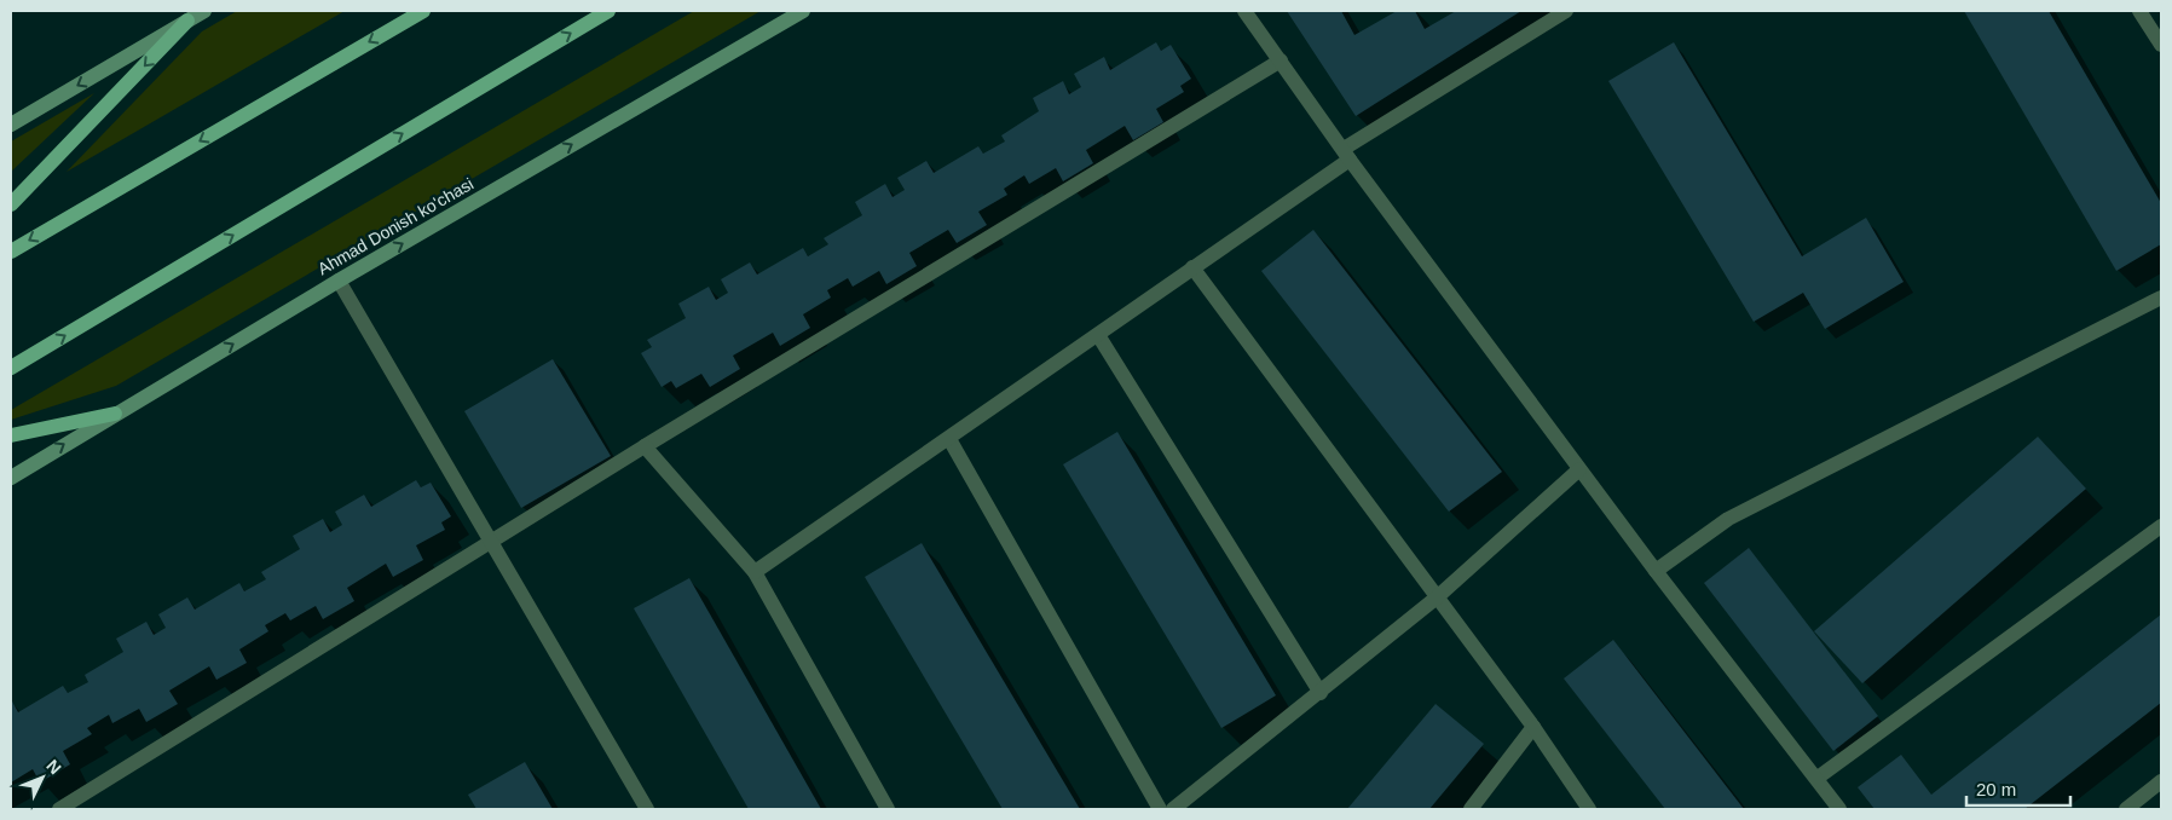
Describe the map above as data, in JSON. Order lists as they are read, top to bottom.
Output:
{
  "streets": {
    "street": ["Ahmad Donish ko'chasi"]
  },
  "one_way": ["Ahmad Donish ko'chasi"],
  "scale_bar": "20 m",
  "north": "top right"
}
